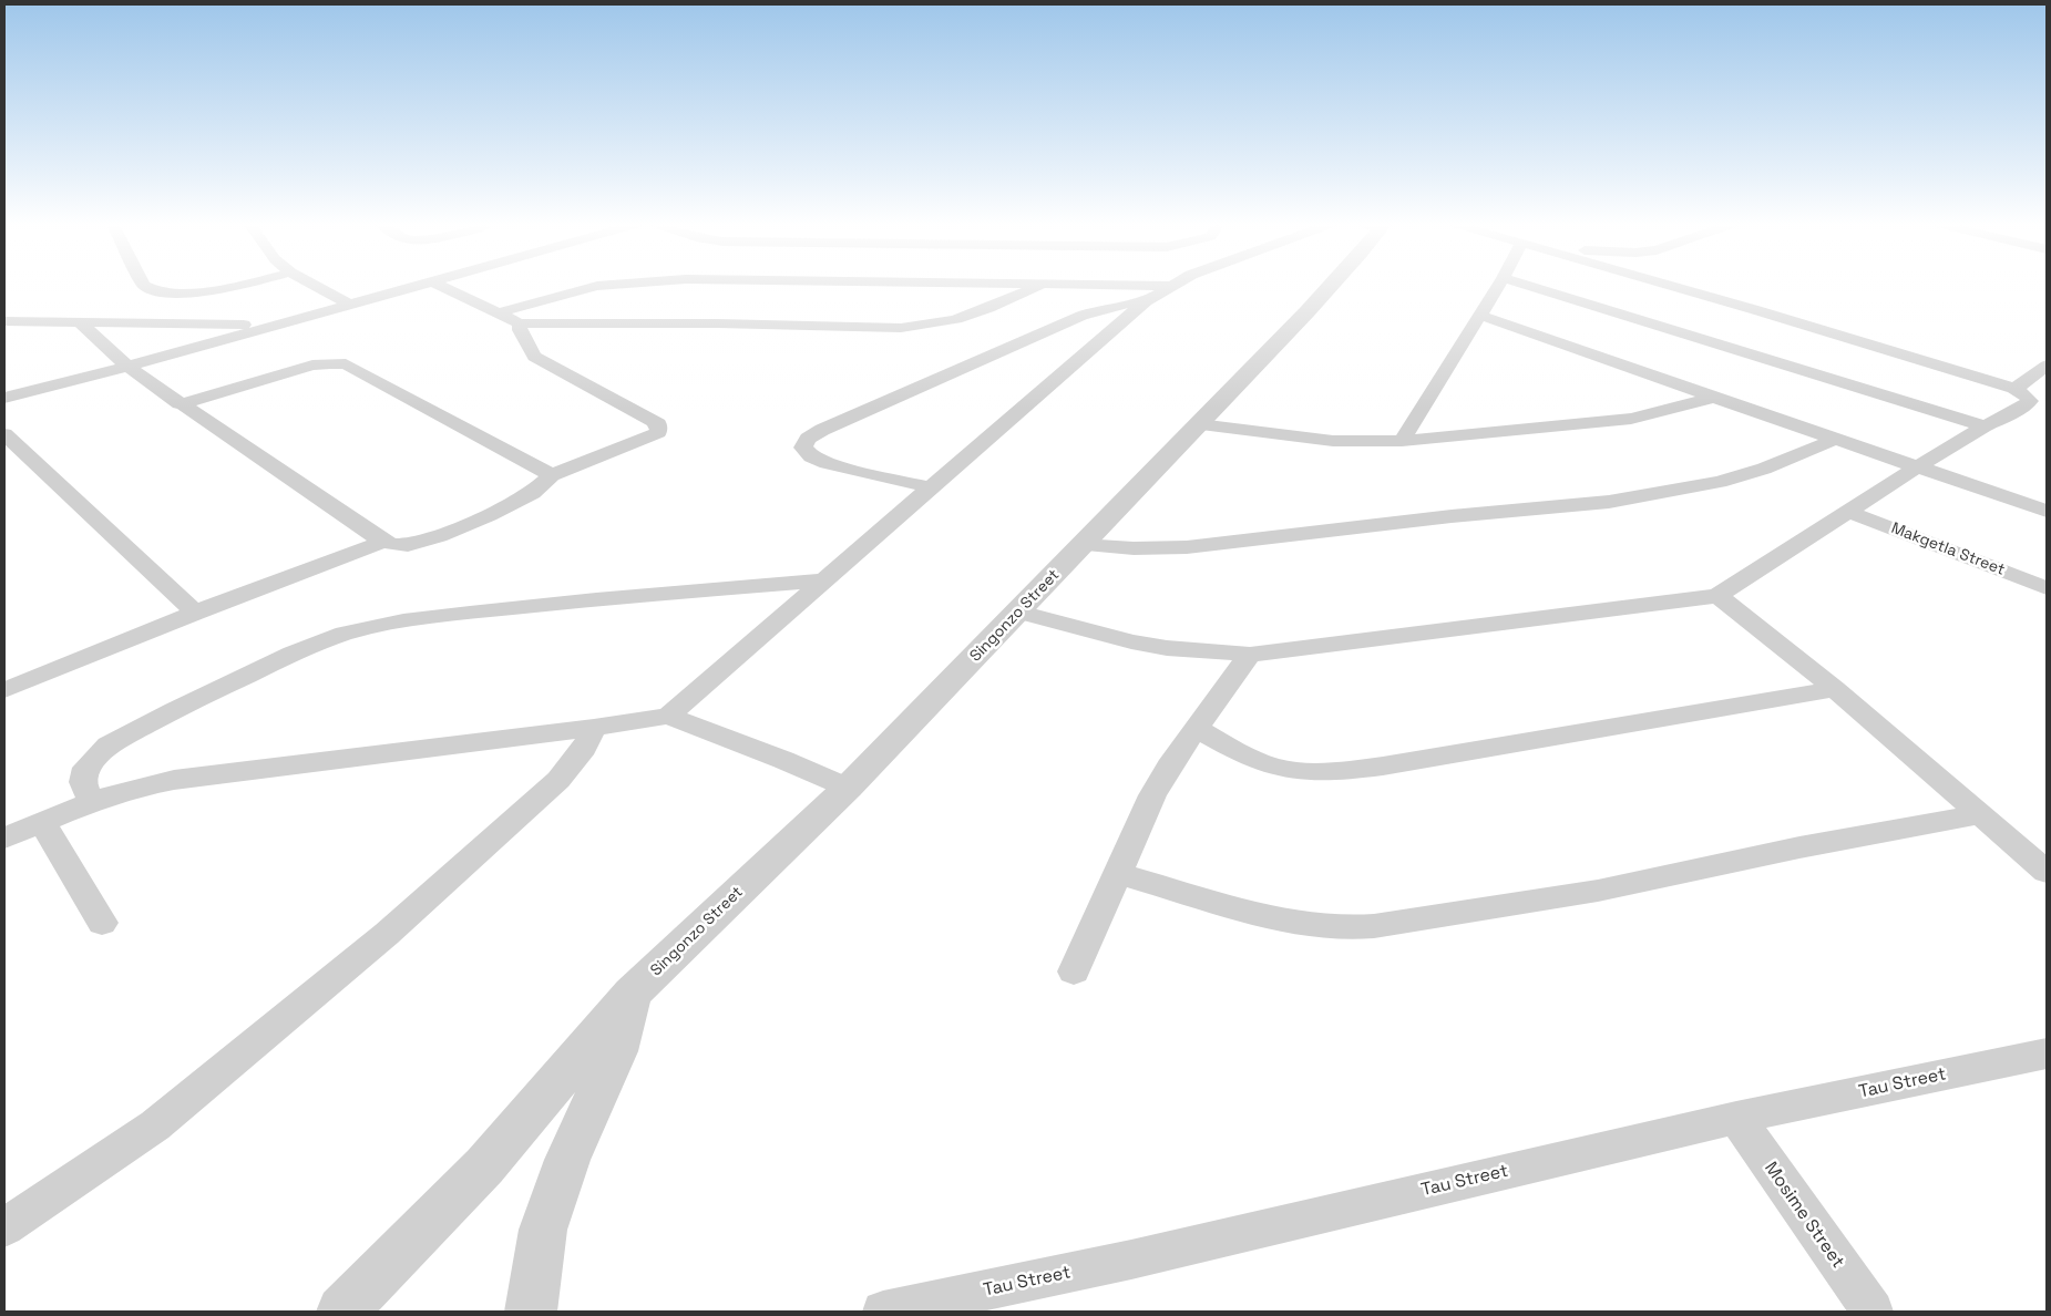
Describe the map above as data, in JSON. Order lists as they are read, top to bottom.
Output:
{
  "streets": {
    "street": [
      "Makgetla Street",
      "Singonzo Street",
      "Tau Street",
      "Mosime Street"
    ]
  },
  "crossings": [
    ["Tau Street", "Mosime Street"]
  ]
}
